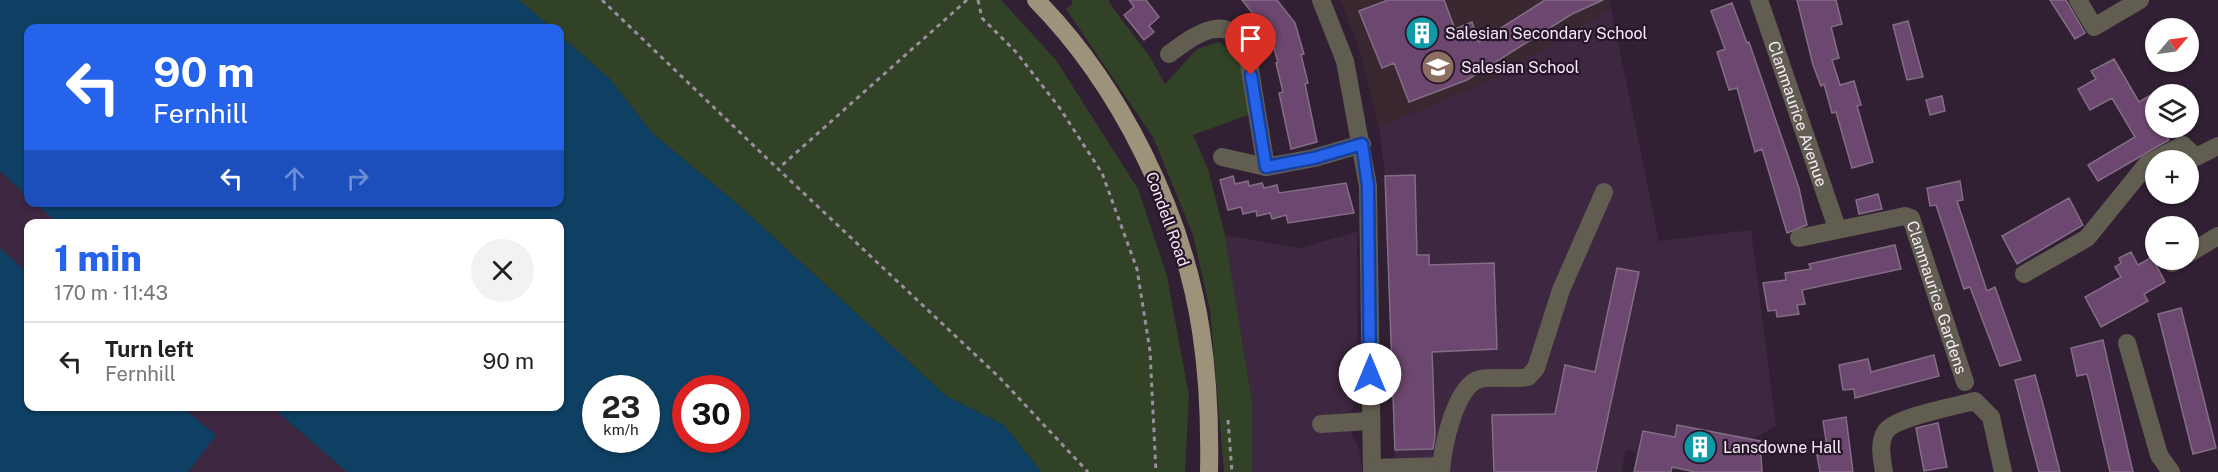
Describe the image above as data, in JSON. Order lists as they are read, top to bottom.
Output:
{
  "streets": {
    "main road": ["Condell Road"],
    "street": ["Clanmaurice Avenue", "Clanmaurice Gardens"]
  },
  "crossings": [
    ["Clanmaurice Avenue", "Clanmaurice Gardens"]
  ],
  "places": {
    "building": ["Salesian Secondary School", "Lansdowne Hall"],
    "school or university": ["Salesian School"]
  },
  "north": "top right",
  "page": {
    "map_buttons": ["+", "−"],
    "turn": ["90 m", "Fernhill"],
    "heading": ["1 min", "170 m · 11:43"],
    "list": [
      {
        "name": "Turn left",
        "note": "Fernhill",
        "value": "90 m"
      }
    ],
    "speed": "23 km/h",
    "limit": "30"
  }
}
